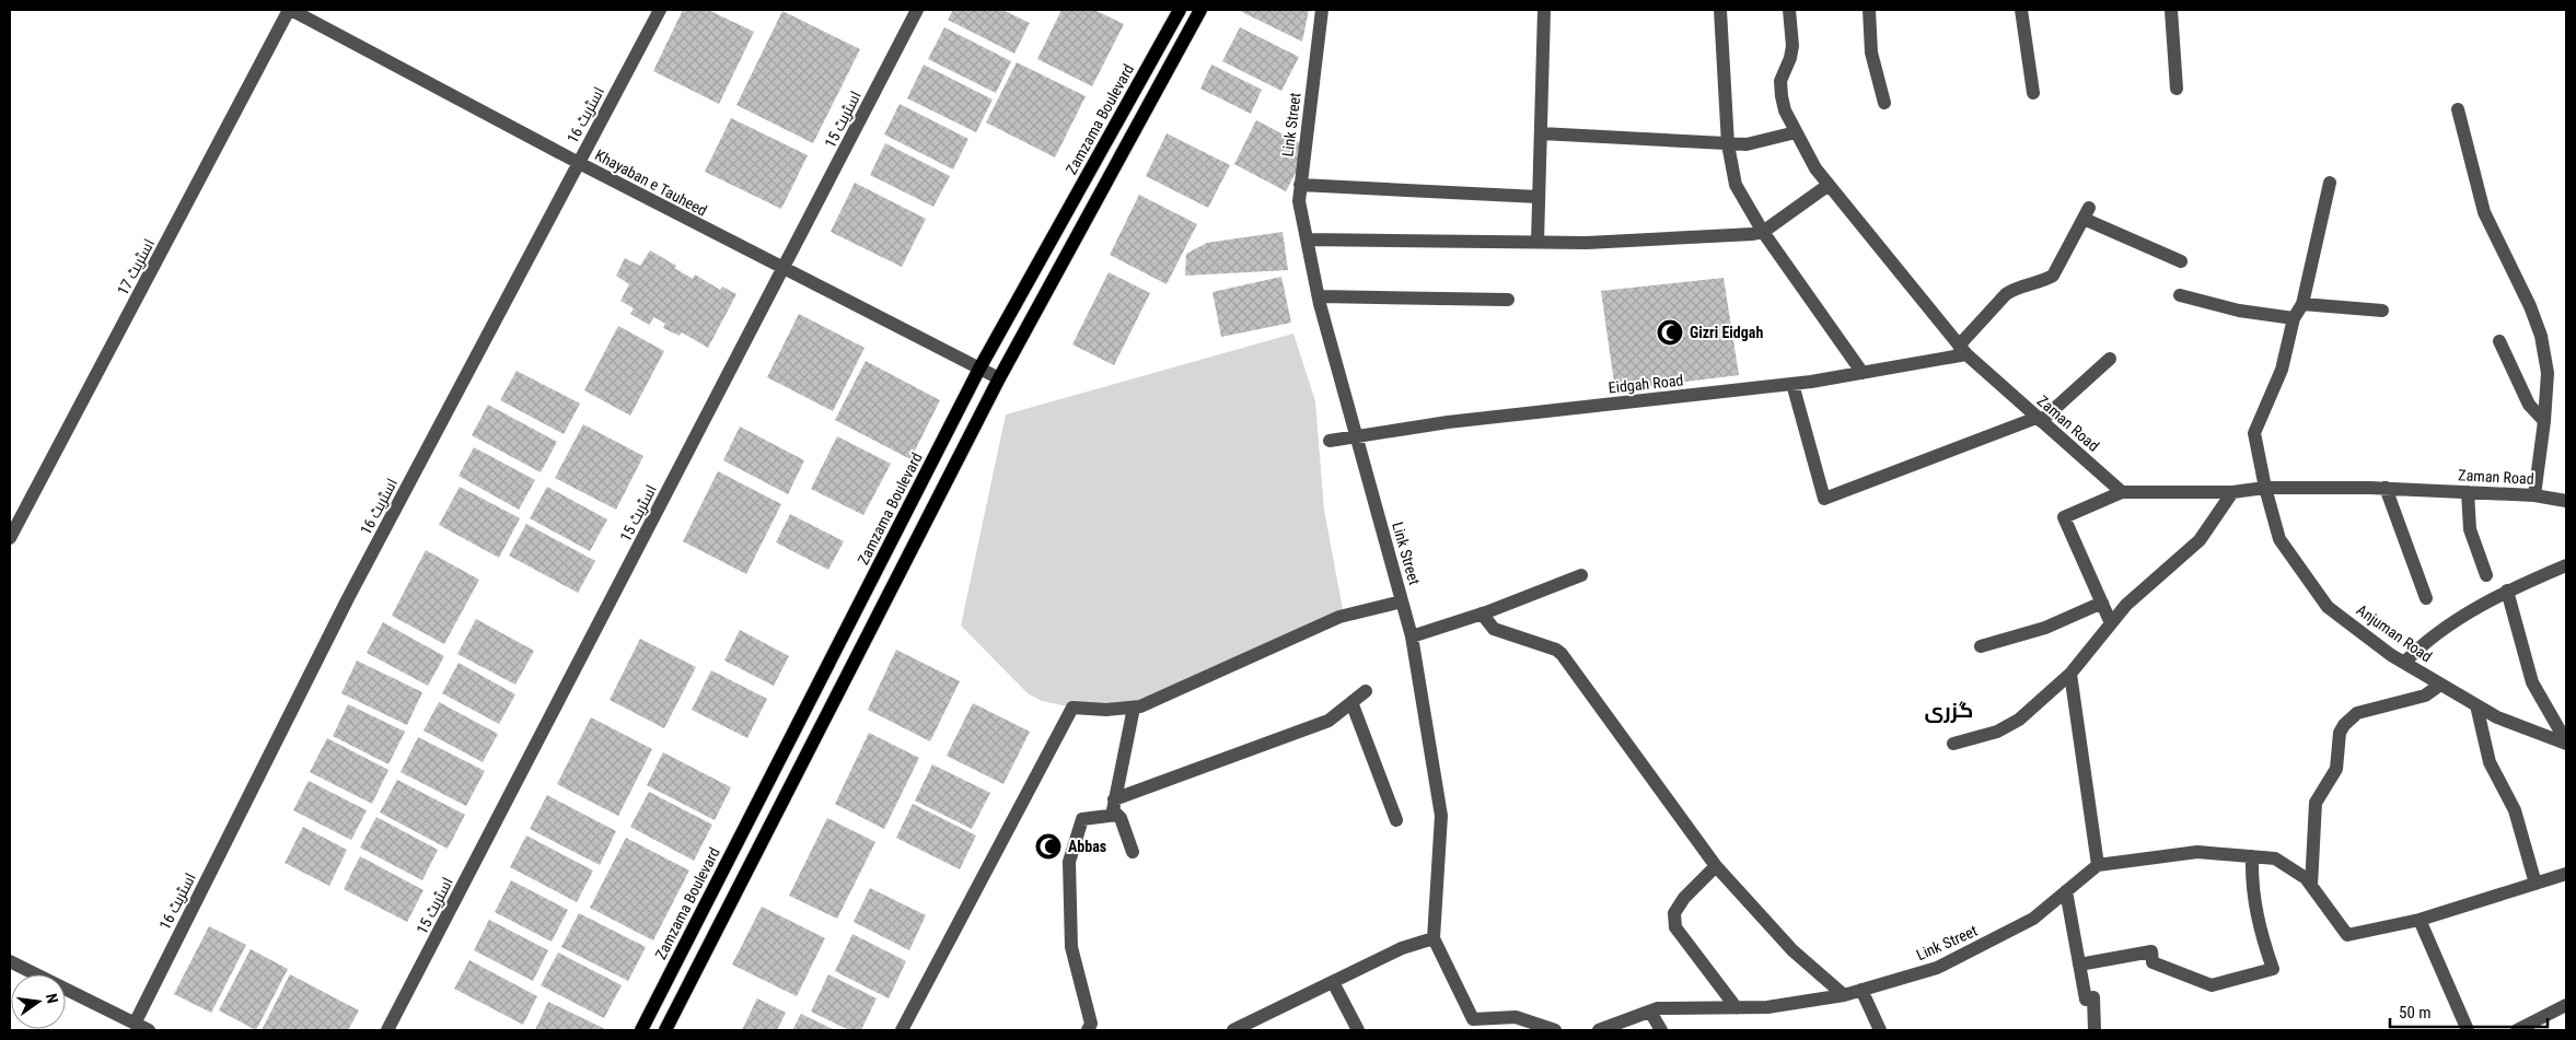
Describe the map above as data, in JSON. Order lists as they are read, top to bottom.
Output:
{
  "streets": {
    "main road": ["Zamzama Boulevard"],
    "street": [
      "اسٹریٹ 16",
      "اسٹریٹ 15",
      "Link Street",
      "Khayaban e Tauheed",
      "اسٹریٹ 17",
      "Eidgah Road",
      "Zaman Road",
      "Anjuman Road"
    ]
  },
  "crossings": [
    ["اسٹریٹ 16", "Khayaban e Tauheed"],
    ["اسٹریٹ 15", "Khayaban e Tauheed"],
    ["Zamzama Boulevard", "Khayaban e Tauheed"],
    ["Link Street", "Eidgah Road"],
    ["Khayaban e Tauheed", "اسٹریٹ 17"],
    ["Eidgah Road", "Zaman Road"],
    ["Zaman Road", "Anjuman Road"]
  ],
  "districts": ["گزری"],
  "places": {
    "mosque": ["Gizri Eidgah", "Abbas"]
  },
  "scale_bar": "50 m",
  "north": "right"
}
